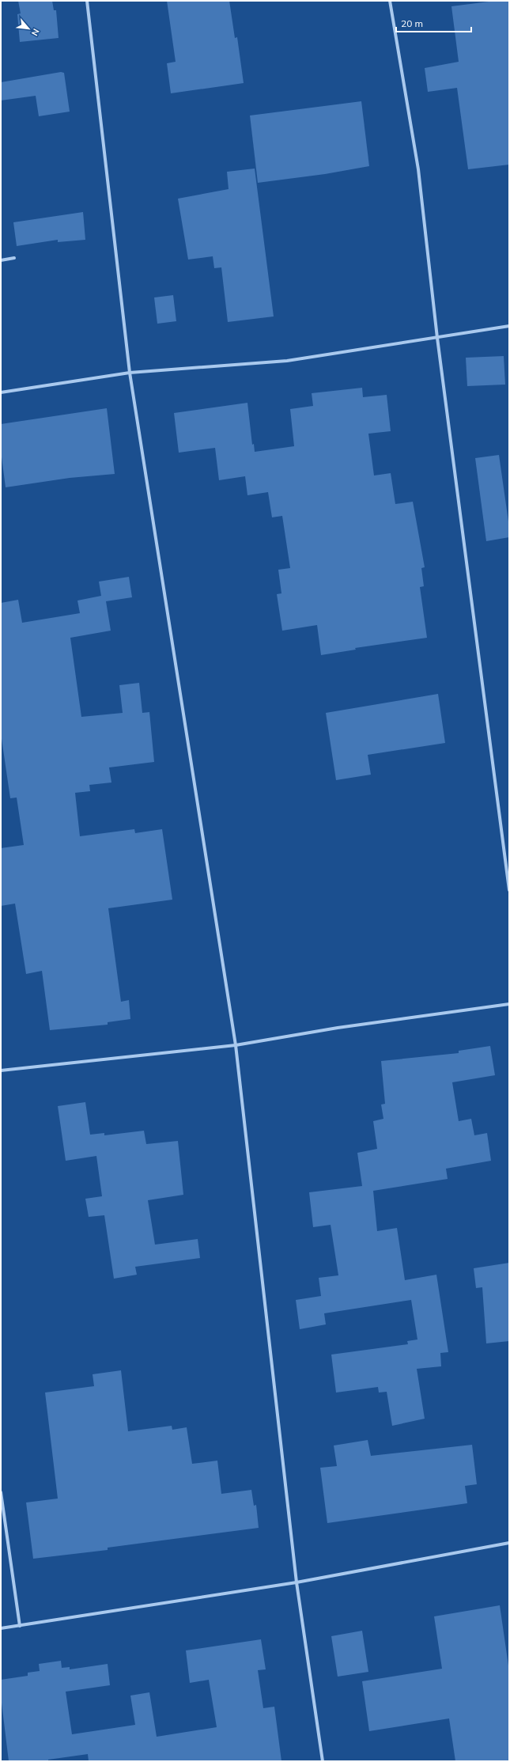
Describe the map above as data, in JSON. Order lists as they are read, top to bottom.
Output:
{
  "scale_bar": "20 m",
  "north": "bottom right"
}
